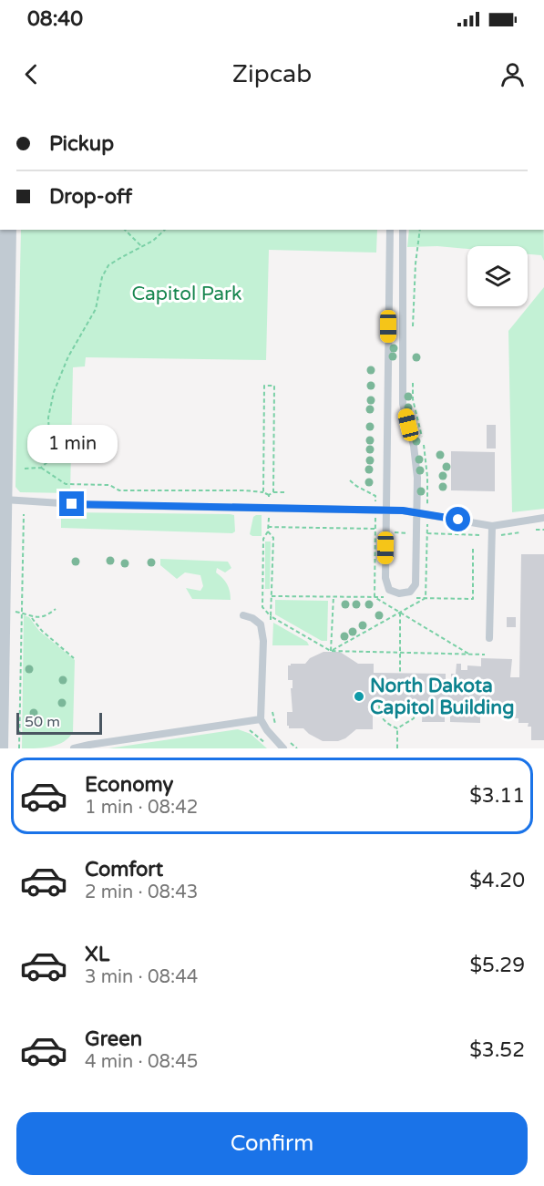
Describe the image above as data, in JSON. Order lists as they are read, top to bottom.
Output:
{
  "parks": ["Capitol Park"],
  "places": ["North Dakota Capitol Building"],
  "scale_bar": "50 m",
  "page": {
    "status": "08:40",
    "header": "Zipcab",
    "banner": ["Pickup", "Drop-off"],
    "bubble": "1 min",
    "scale": "50 m",
    "list": [
      {
        "name": "Economy",
        "note": "1 min · 08:42",
        "value": "$3.11"
      },
      {
        "name": "Comfort",
        "note": "2 min · 08:43",
        "value": "$4.20"
      },
      {
        "name": "XL",
        "note": "3 min · 08:44",
        "value": "$5.29"
      },
      {
        "name": "Green",
        "note": "4 min · 08:45",
        "value": "$3.52"
      }
    ],
    "buttons": "Confirm"
  }
}
